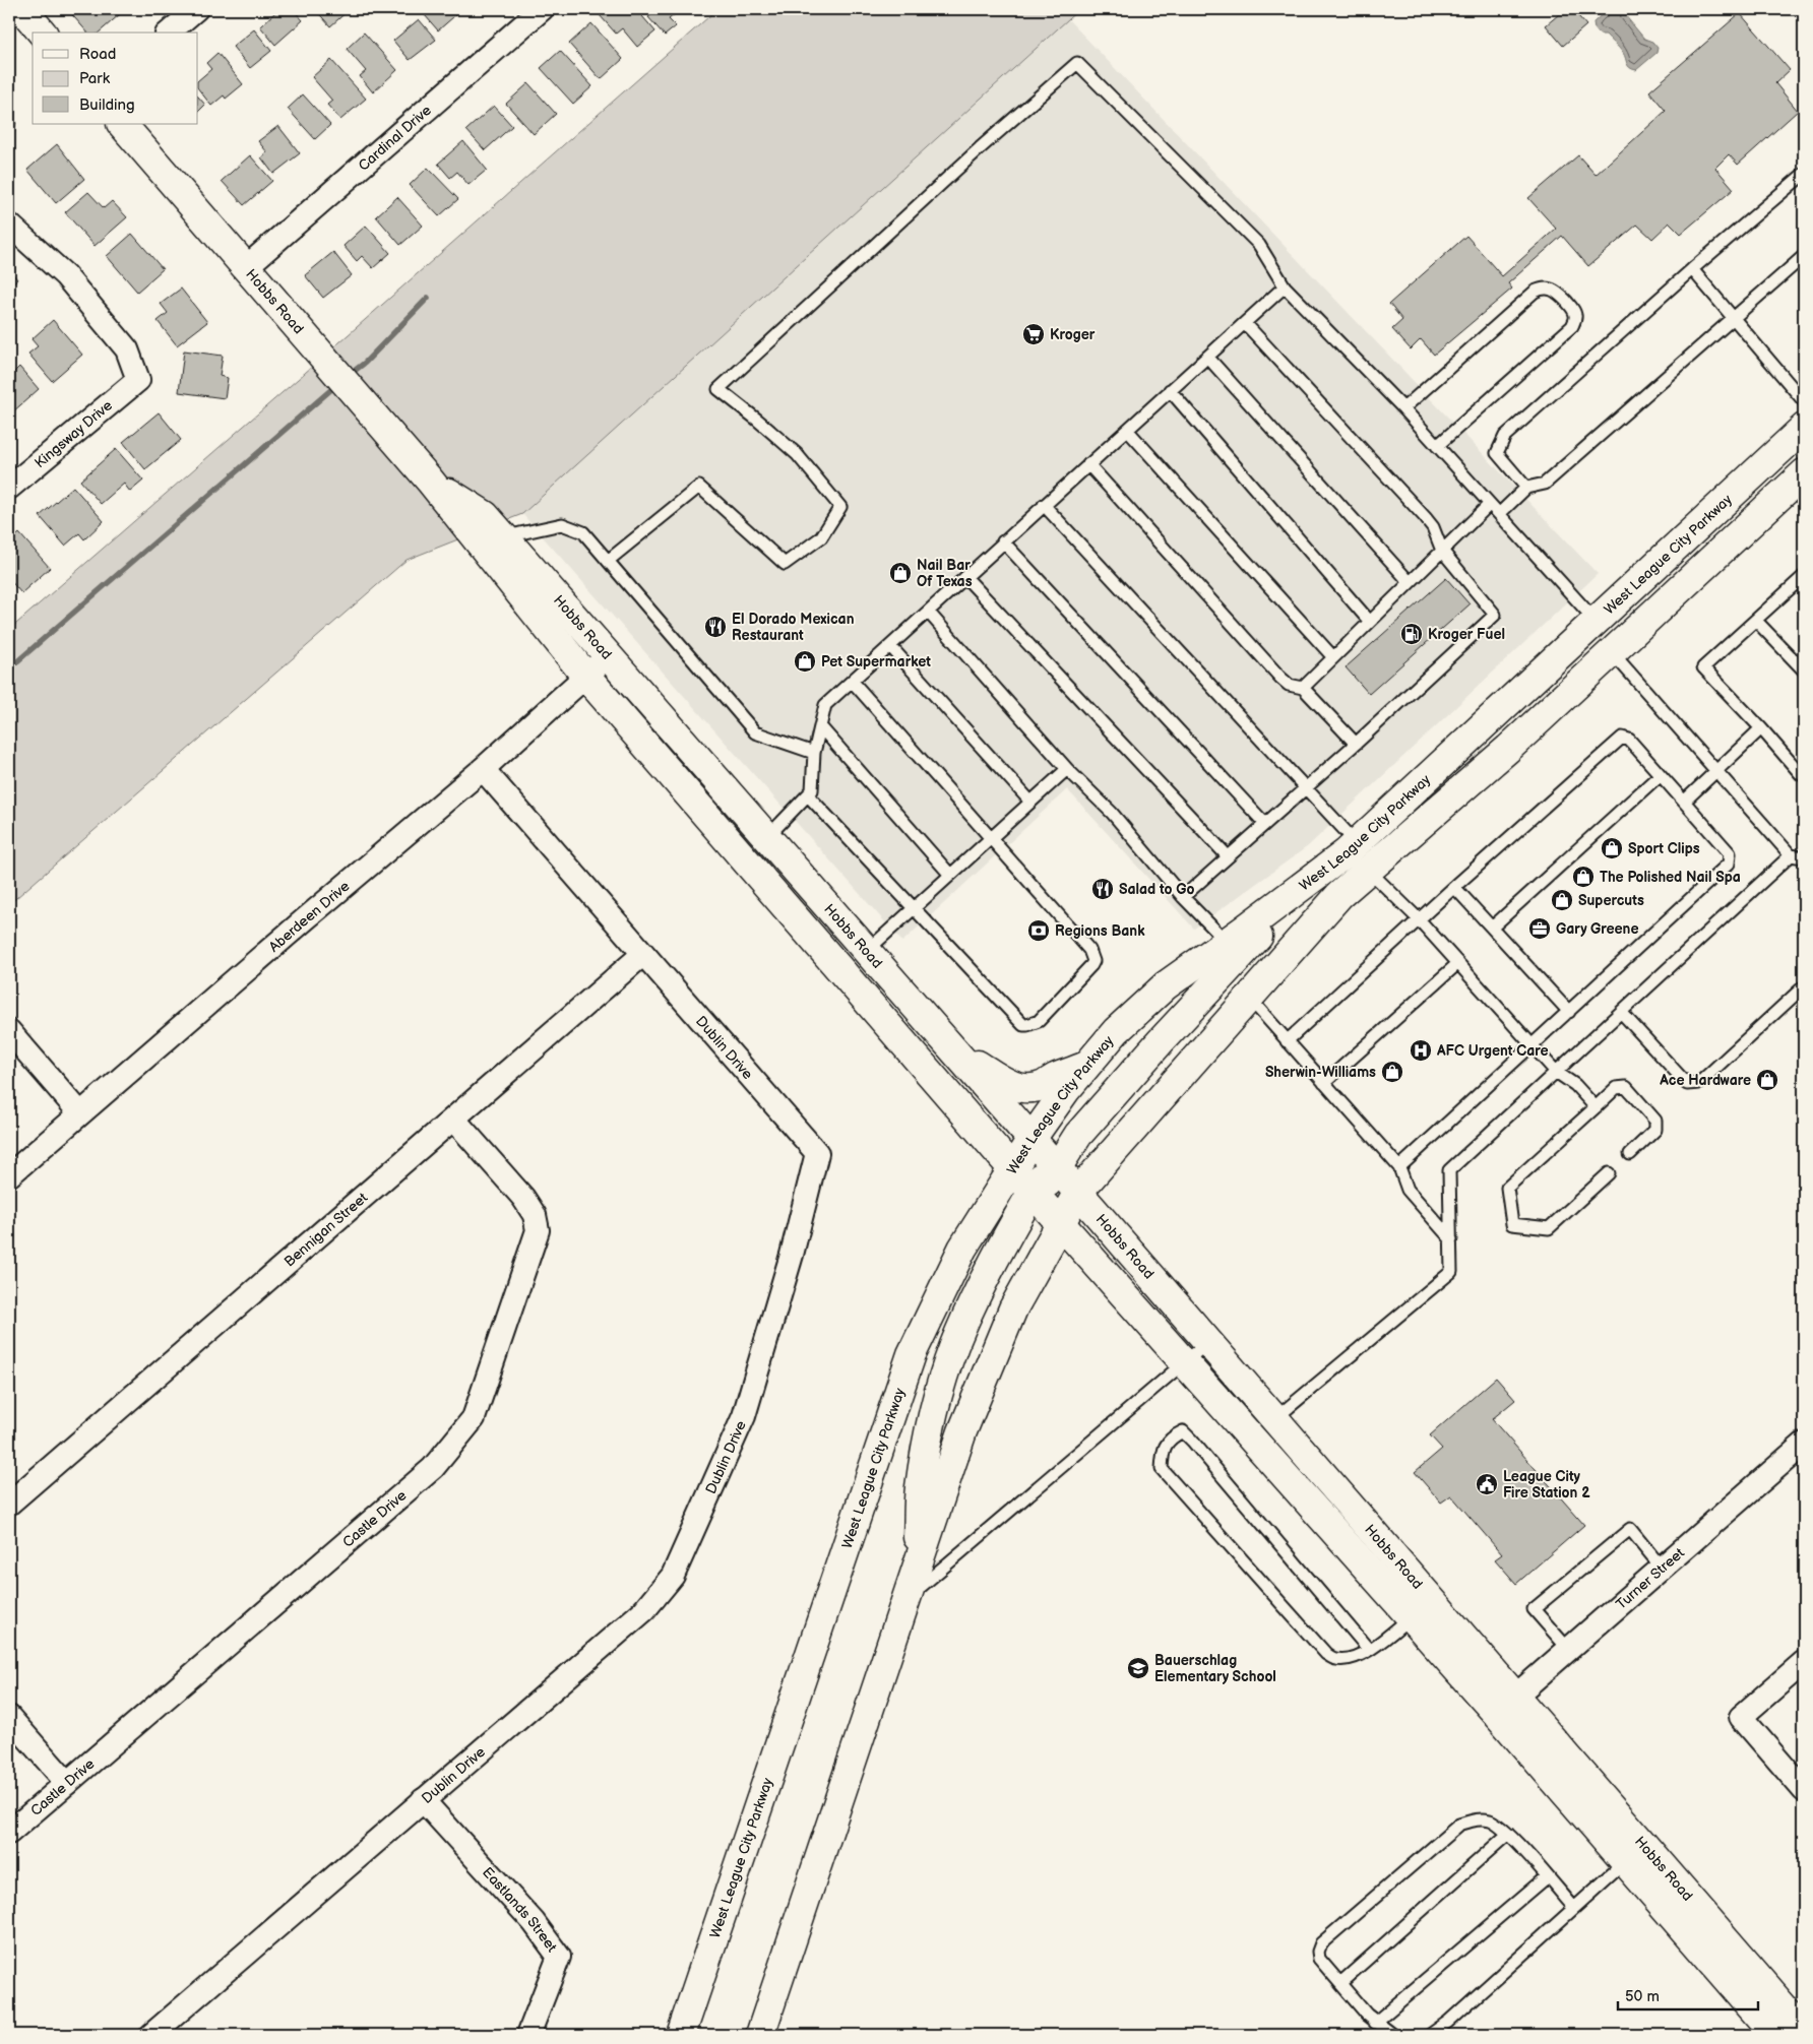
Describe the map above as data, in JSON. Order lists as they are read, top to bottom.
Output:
{
  "streets": {
    "main road": ["Hobbs Road", "West League City Parkway"],
    "street": [
      "Cardinal Drive",
      "Kingsway Drive",
      "Aberdeen Drive",
      "Dublin Drive",
      "Bennigan Street",
      "Castle Drive",
      "Turner Street",
      "Eastlands Street"
    ]
  },
  "crossings": [
    ["Cardinal Drive", "Hobbs Road"],
    ["Hobbs Road", "West League City Parkway"],
    ["Hobbs Road", "Aberdeen Drive"],
    ["Hobbs Road", "Turner Street"],
    ["Aberdeen Drive", "Dublin Drive"],
    ["Dublin Drive", "Bennigan Street"],
    ["Dublin Drive", "Eastlands Street"],
    ["Bennigan Street", "Castle Drive"]
  ],
  "places": {
    "supermarket": ["Kroger"],
    "shop": [
      "Nail Bar Of Texas",
      "Pet Supermarket",
      "Sport Clips",
      "The Polished Nail Spa",
      "Supercuts",
      "Sherwin-Williams",
      "Ace Hardware"
    ],
    "restaurant": ["El Dorado Mexican Restaurant", "Salad to Go"],
    "fuel station": ["Kroger Fuel"],
    "office": ["Gary Greene"],
    "bank": ["Regions Bank"],
    "hospital": ["AFC Urgent Care"],
    "public building": ["League City Fire Station 2"],
    "school or university": ["Bauerschlag Elementary School"]
  },
  "legend": ["Road", "Park", "Building"],
  "scale_bar": "50 m"
}
